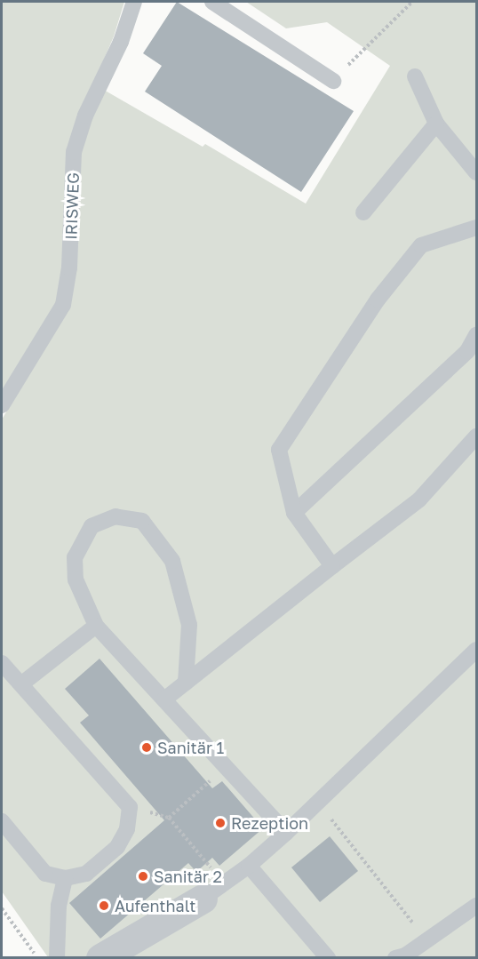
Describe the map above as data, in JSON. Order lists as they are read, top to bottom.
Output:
{
  "streets": {
    "lane": ["IRISWEG"]
  },
  "places": [
    "Sanitär 1",
    "Rezeption",
    "Sanitär 2",
    "Aufenthalt"
  ]
}
